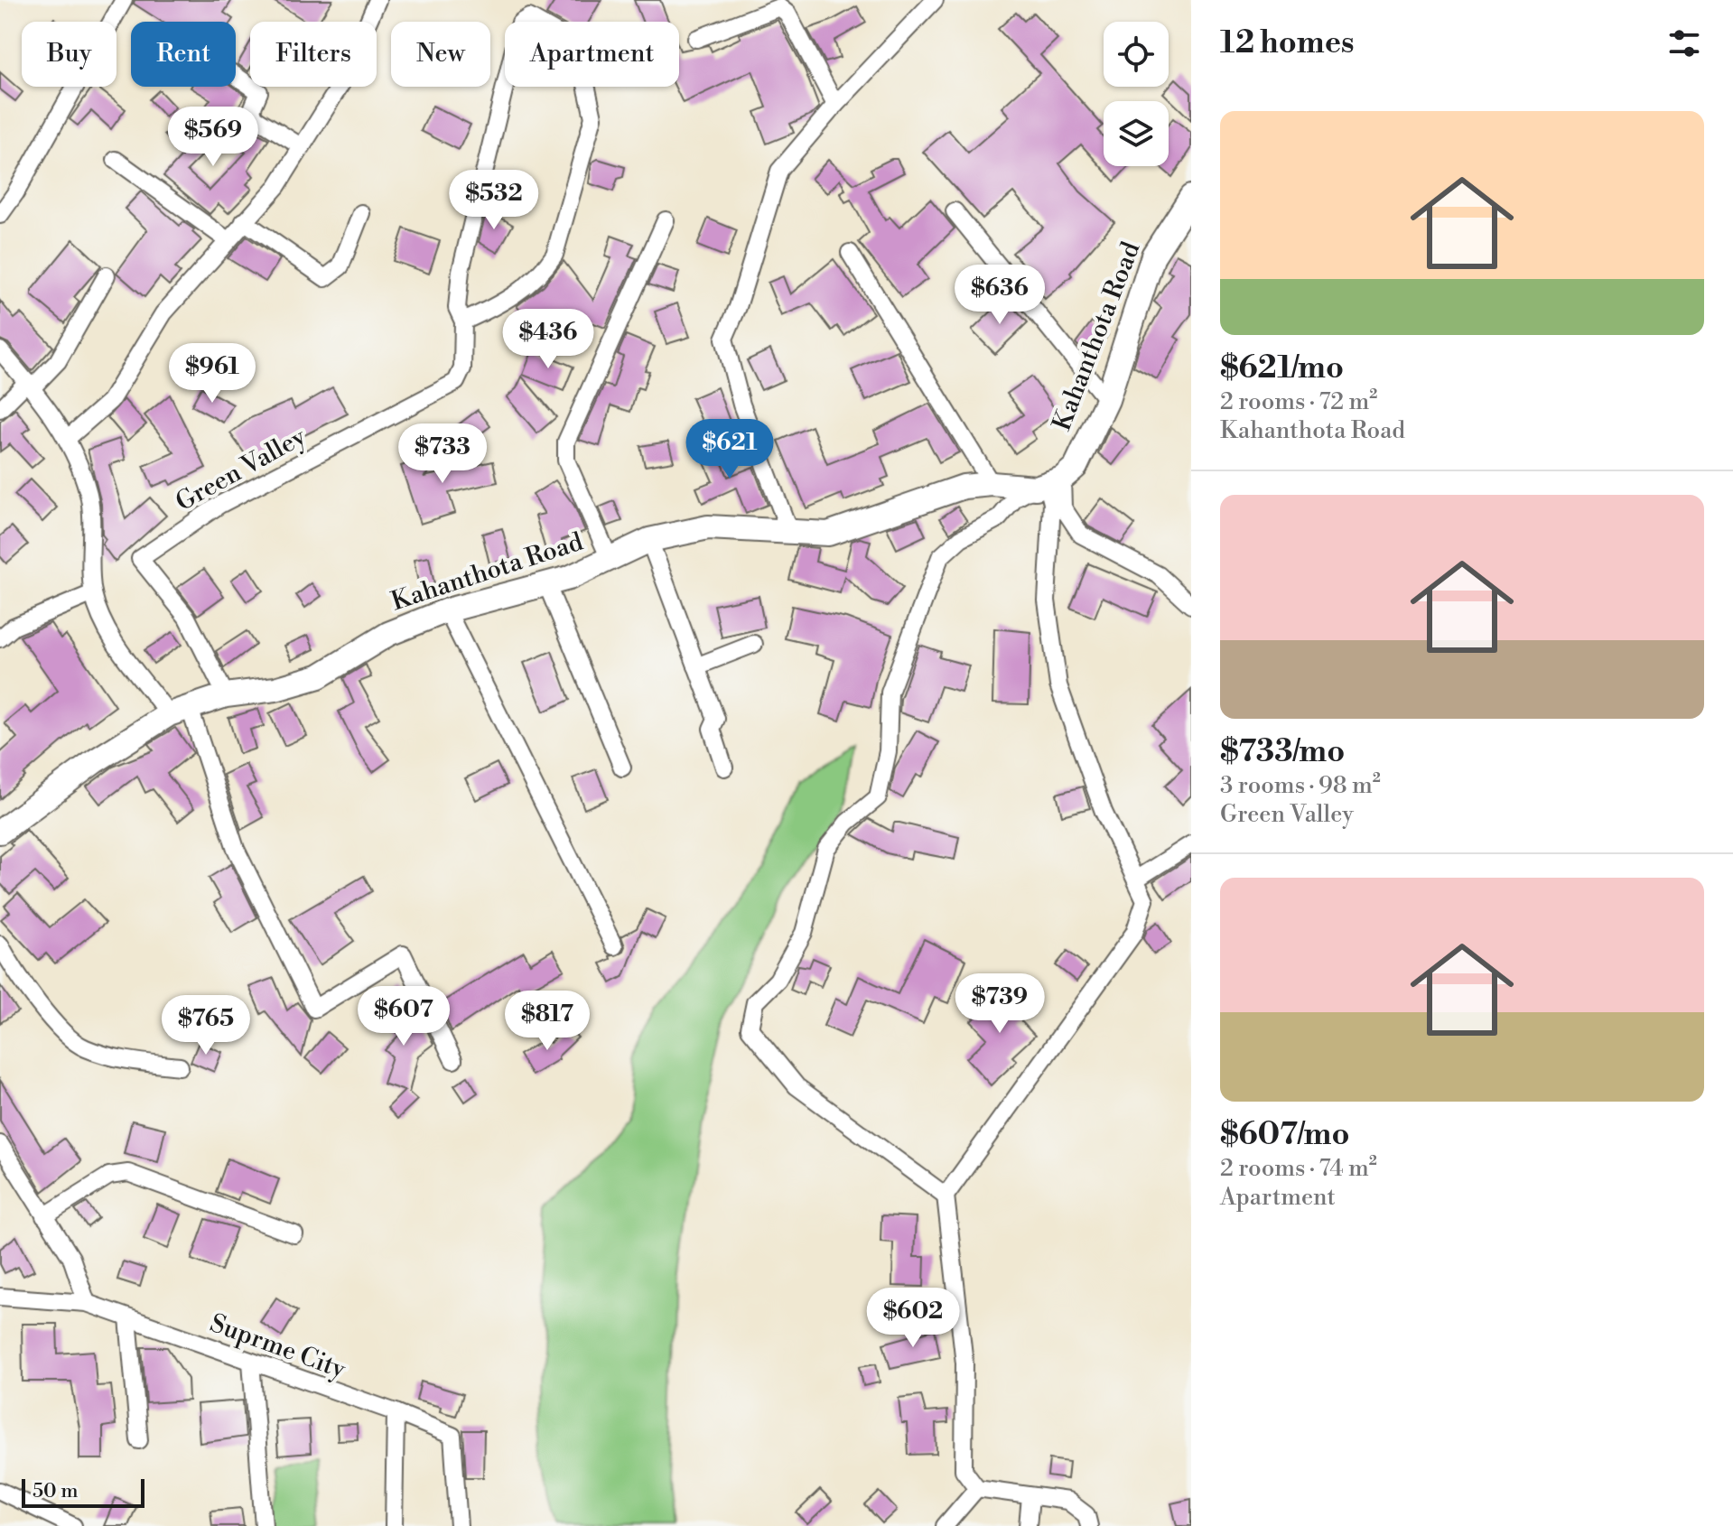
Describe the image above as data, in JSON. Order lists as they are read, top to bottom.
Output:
{
  "streets": {
    "main road": ["Kahanthota Road"],
    "street": ["Green Valley", "Suprme City"]
  },
  "crossings": [
    ["Kahanthota Road", "Green Valley"]
  ],
  "scale_bar": "50 m",
  "page": {
    "heading": "12 homes",
    "chip": [
      "Buy",
      "Rent",
      "Filters",
      "New",
      "Apartment"
    ],
    "list": [
      {
        "name": "$621/mo",
        "note": "2 rooms · 72 m² · Kahanthota Road"
      },
      {
        "name": "$733/mo",
        "note": "3 rooms · 98 m² · Green Valley"
      },
      {
        "name": "$607/mo",
        "note": "2 rooms · 74 m² · Apartment"
      }
    ],
    "price": [
      "$569",
      "$532",
      "$636",
      "$436",
      "$961",
      "$621",
      "$733",
      "$739",
      "$607",
      "$817",
      "$765",
      "$602"
    ],
    "scale": "50 m"
  }
}
